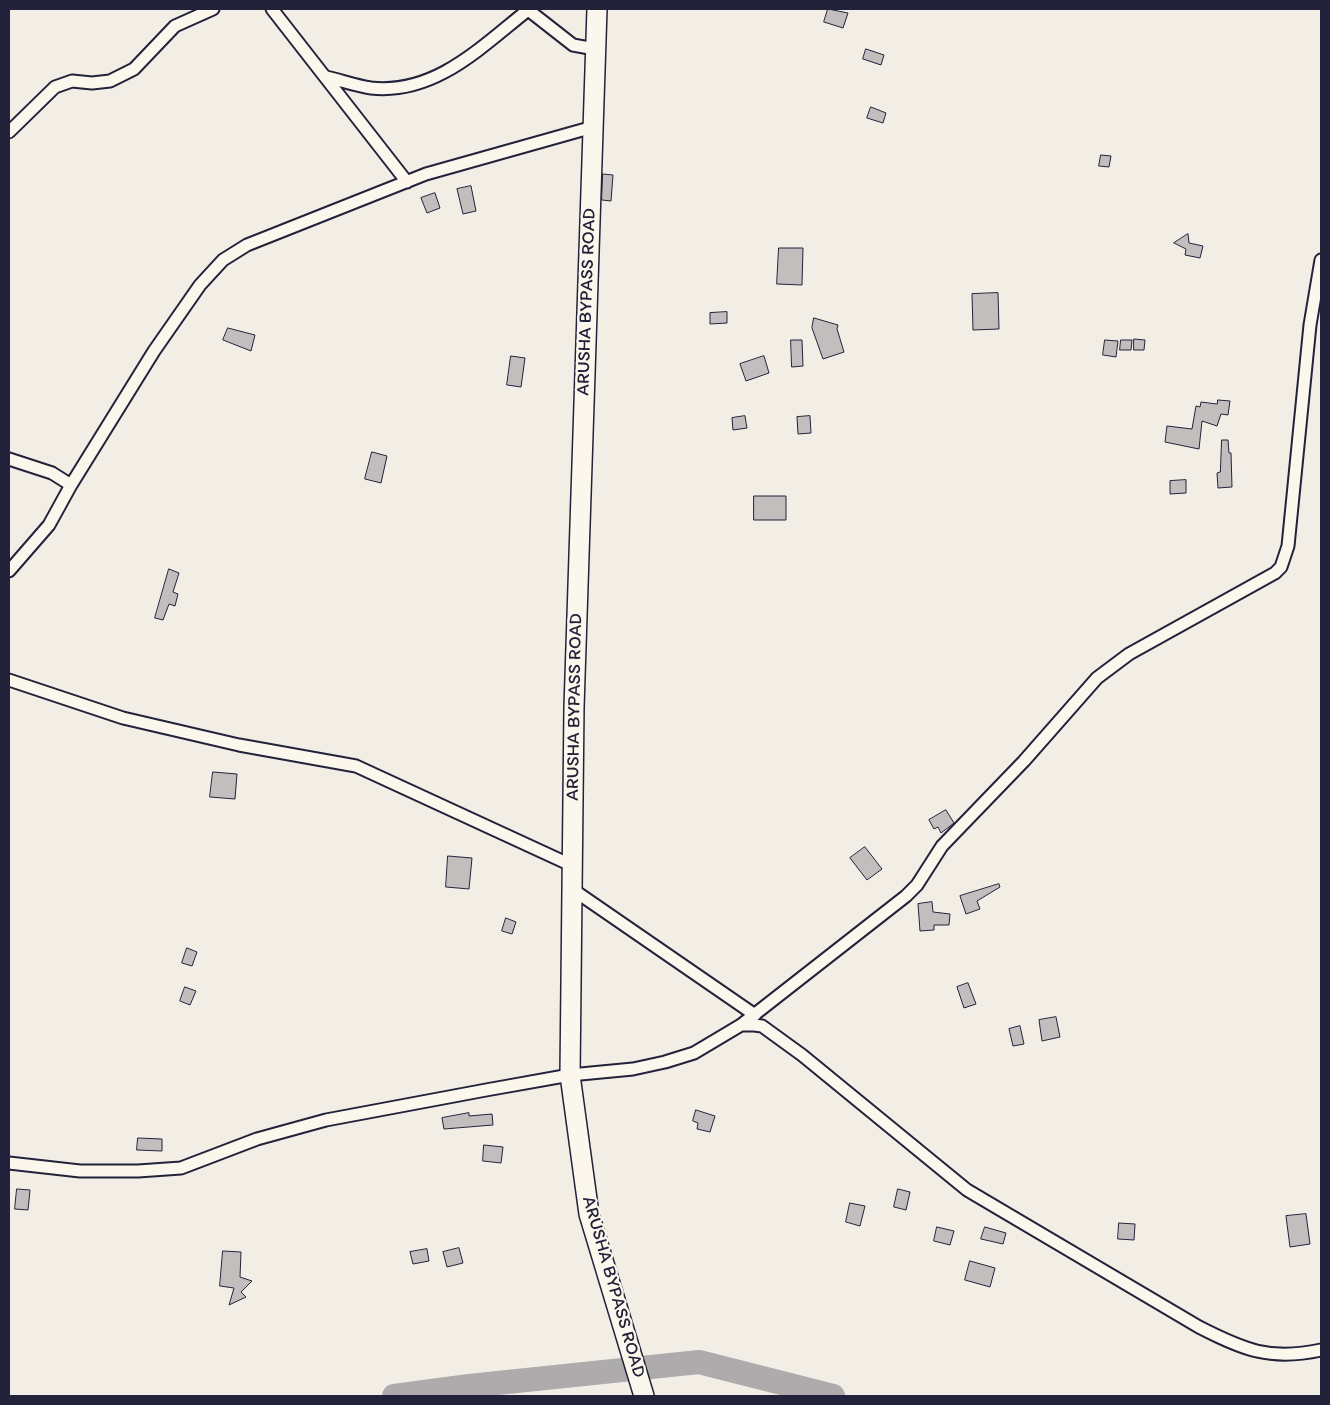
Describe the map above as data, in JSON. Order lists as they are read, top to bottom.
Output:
{
  "streets": {
    "main road": ["ARUSHA BYPASS ROAD"]
  }
}
